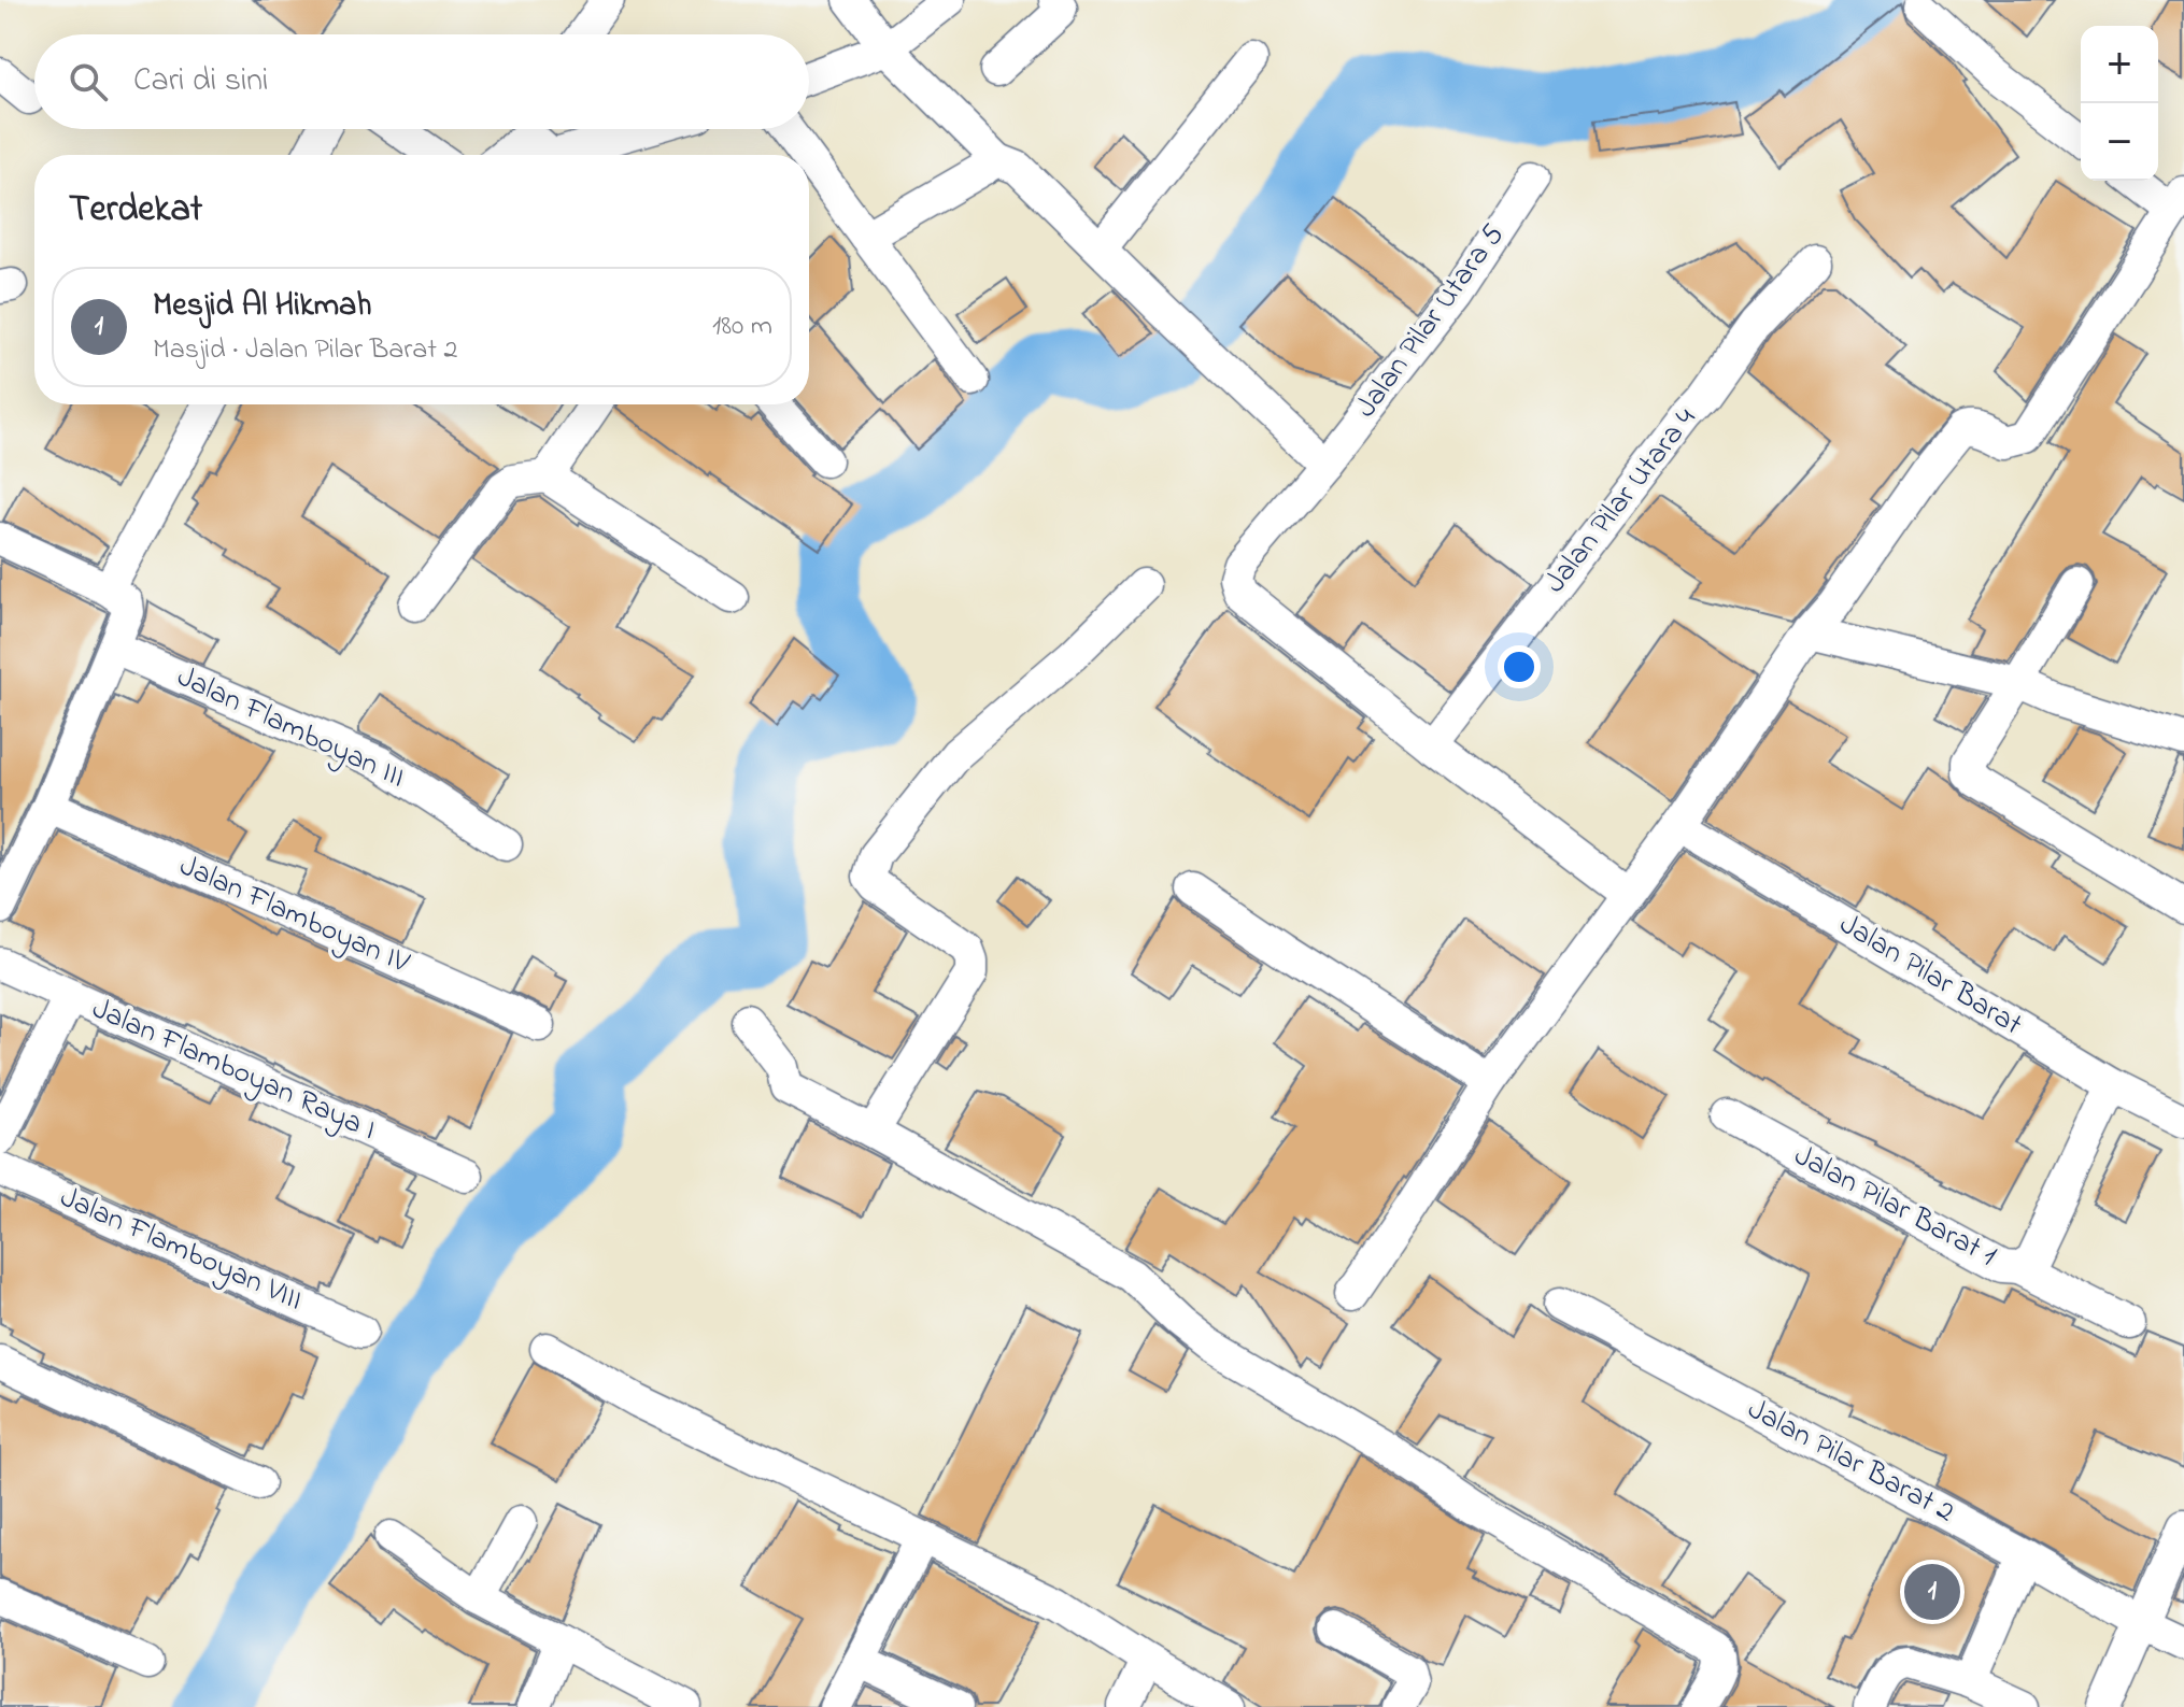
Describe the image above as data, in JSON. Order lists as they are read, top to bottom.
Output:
{
  "streets": {
    "street": [
      "Jalan Pilar Utara 5",
      "Jalan Pilar Utara 4",
      "Jalan Flamboyan III",
      "Jalan Flamboyan IV",
      "Jalan Pilar Barat",
      "Jalan Flamboyan Raya I",
      "Jalan Pilar Barat 1",
      "Jalan Flamboyan VIII",
      "Jalan Pilar Barat 2"
    ]
  },
  "crossings": [
    ["Jalan Pilar Utara 5", "Jalan Pilar Utara 4"],
    ["Jalan Pilar Barat", "Jalan Pilar Barat 1"]
  ],
  "page": {
    "map_buttons": ["+", "−"],
    "search": "Cari di sini",
    "heading": "Terdekat",
    "list": [
      {
        "mark": "1",
        "name": "Mesjid Al Hikmah",
        "note": "Masjid · Jalan Pilar Barat 2",
        "value": "180 m"
      }
    ],
    "pins": "1"
  }
}
